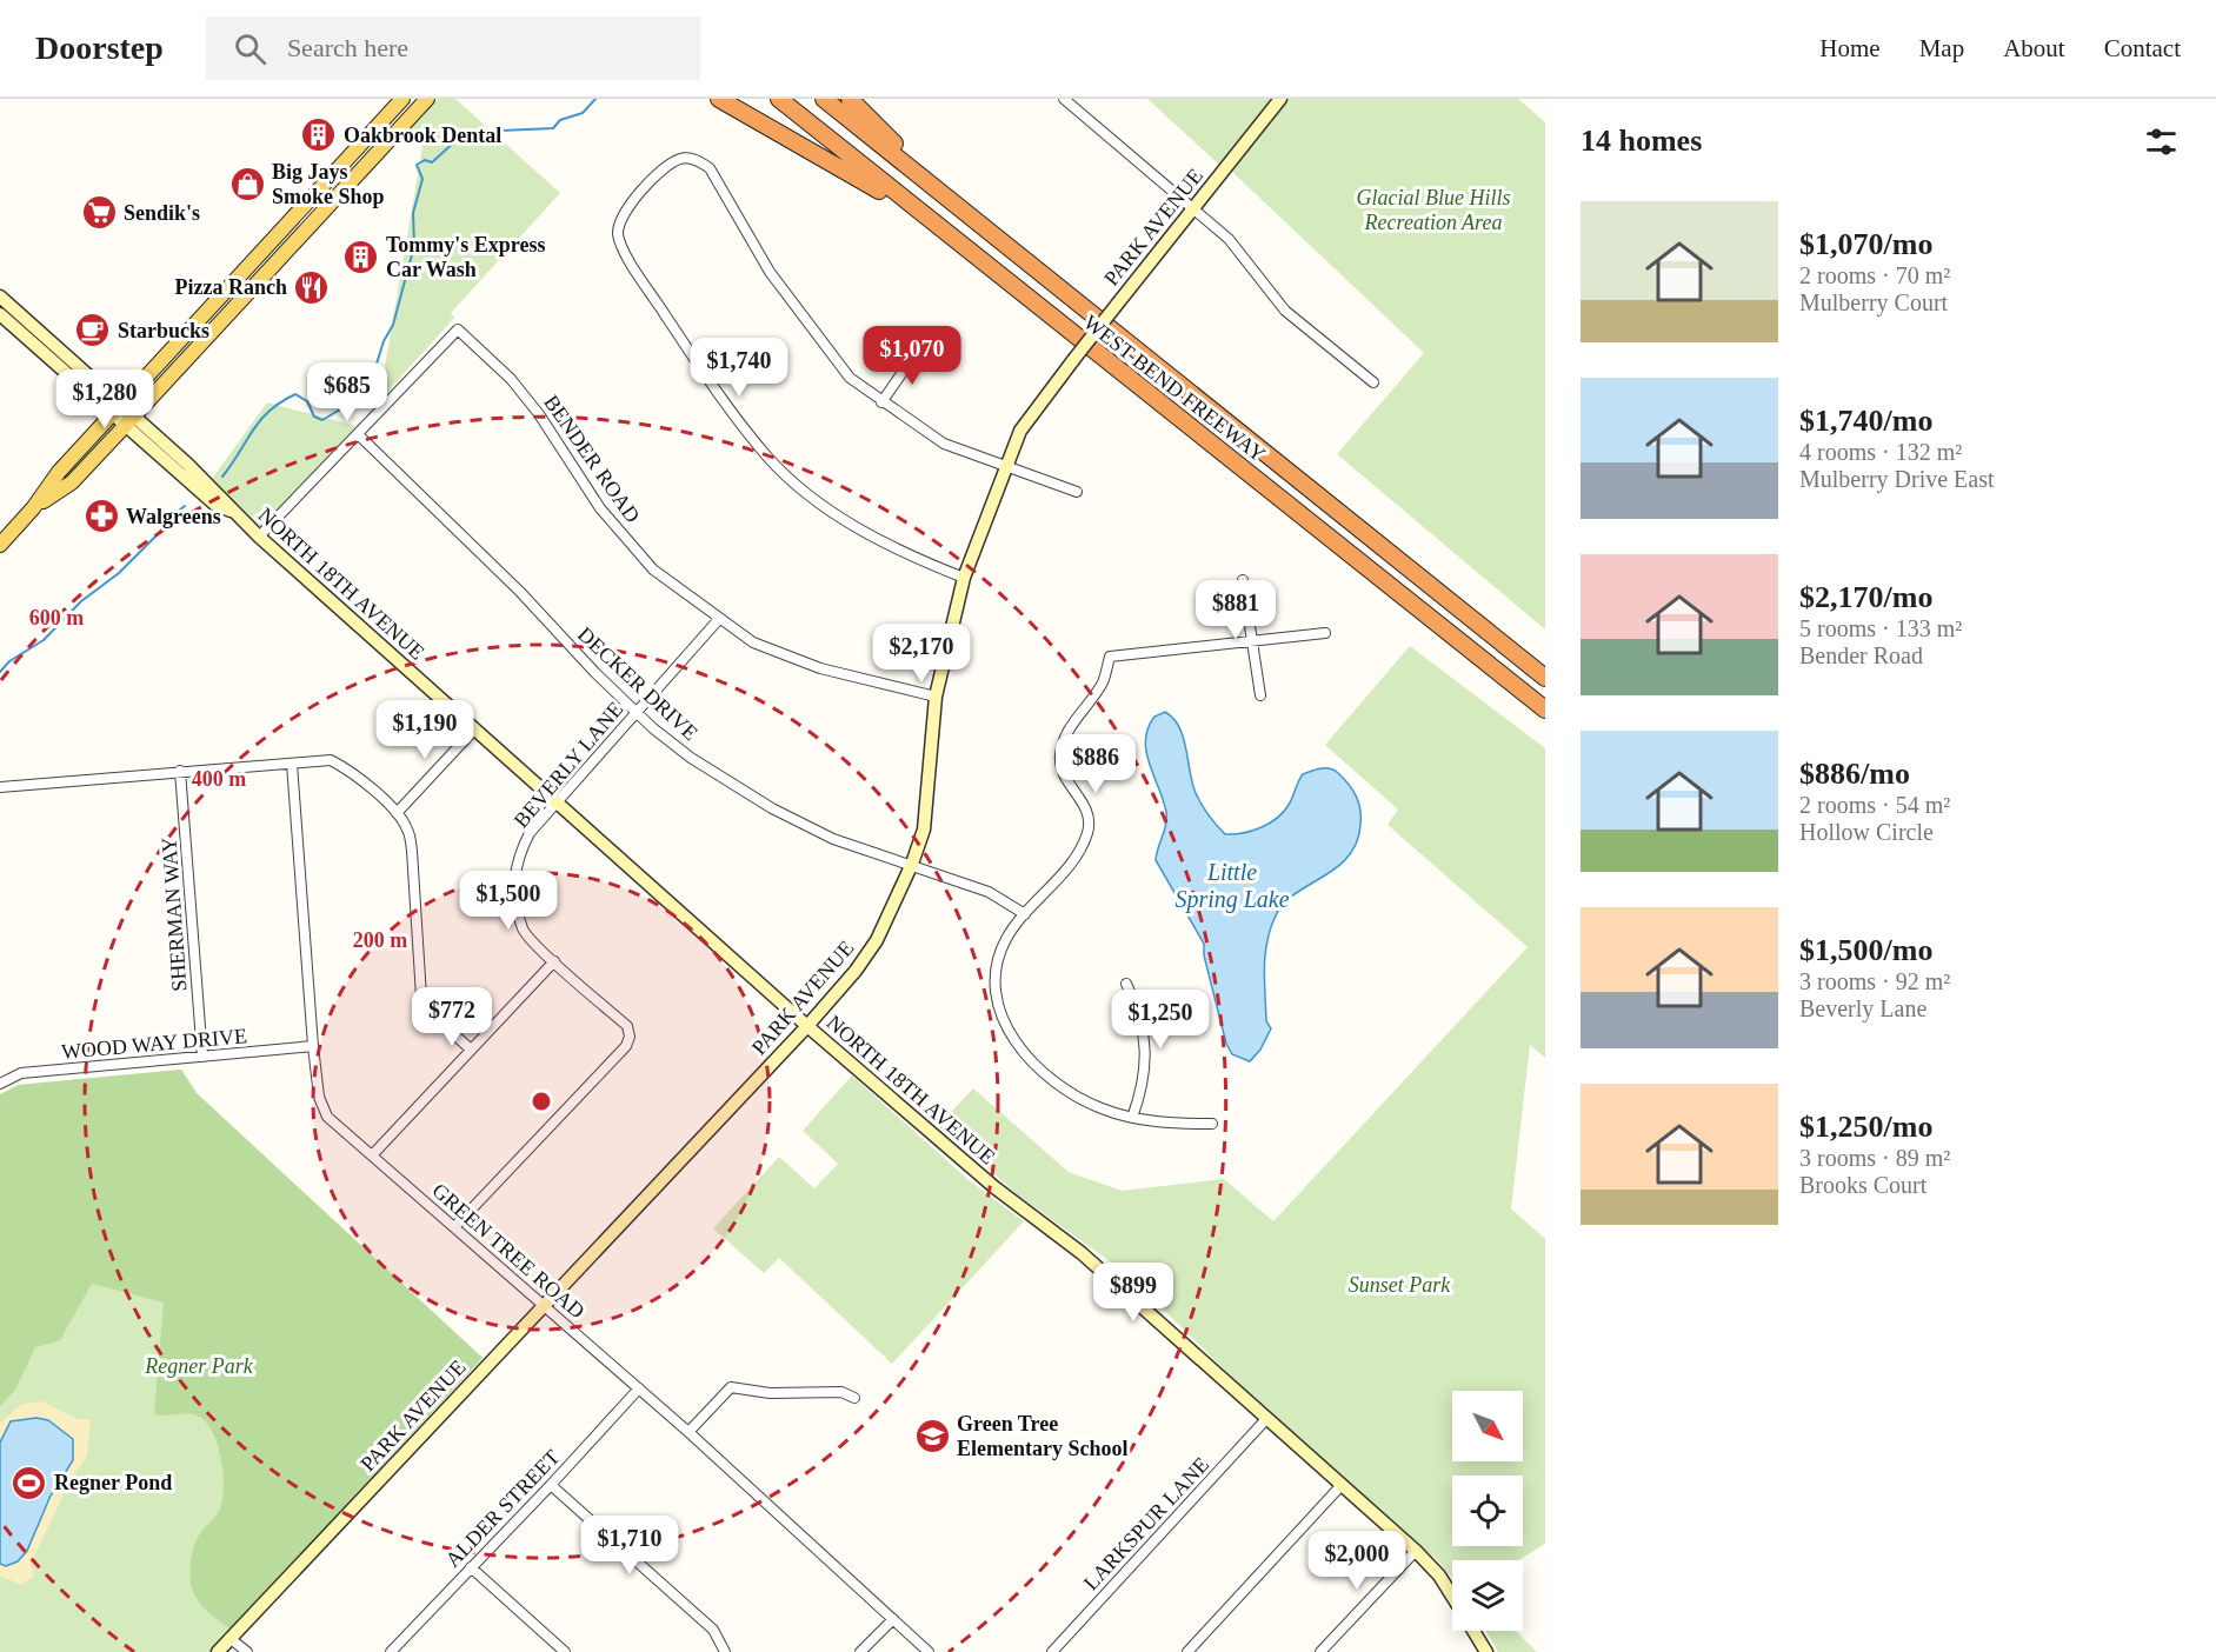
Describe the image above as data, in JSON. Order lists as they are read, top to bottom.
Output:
{
  "streets": {
    "highway": ["WEST BEND FREEWAY"],
    "street": [
      "PARK AVENUE",
      "BENDER ROAD",
      "NORTH 18TH AVENUE",
      "DECKER DRIVE",
      "BEVERLY LANE",
      "SHERMAN WAY",
      "WOOD WAY DRIVE",
      "GREEN TREE ROAD",
      "ALDER STREET",
      "LARKSPUR LANE"
    ]
  },
  "crossings": [
    ["PARK AVENUE", "BENDER ROAD"],
    ["PARK AVENUE", "NORTH 18TH AVENUE"],
    ["PARK AVENUE", "DECKER DRIVE"],
    ["PARK AVENUE", "GREEN TREE ROAD"],
    ["BENDER ROAD", "DECKER DRIVE"],
    ["BENDER ROAD", "BEVERLY LANE"],
    ["NORTH 18TH AVENUE", "BEVERLY LANE"],
    ["NORTH 18TH AVENUE", "LARKSPUR LANE"],
    ["DECKER DRIVE", "BEVERLY LANE"],
    ["BEVERLY LANE", "GREEN TREE ROAD"],
    ["SHERMAN WAY", "WOOD WAY DRIVE"],
    ["WOOD WAY DRIVE", "GREEN TREE ROAD"],
    ["GREEN TREE ROAD", "ALDER STREET"]
  ],
  "water": ["Little Spring Lake"],
  "parks": ["Glacial Blue Hills Recreation Area", "Sunset Park", "Regner Park"],
  "places": {
    "building": ["Oakbrook Dental", "Tommy's Express Car Wash"],
    "shop": ["Big Jays Smoke Shop"],
    "supermarket": ["Sendik's"],
    "restaurant": ["Pizza Ranch"],
    "cafe": ["Starbucks"],
    "pharmacy": ["Walgreens"],
    "school or university": ["Green Tree Elementary School"],
    "sports": ["Regner Pond"]
  },
  "north": "bottom right",
  "page": {
    "header": "Doorstep",
    "search": "Search here",
    "nav": [
      "Home",
      "Map",
      "About",
      "Contact"
    ],
    "heading": "14 homes",
    "list": [
      {
        "name": "$1,070/mo",
        "note": "2 rooms · 70 m² · Mulberry Court"
      },
      {
        "name": "$1,740/mo",
        "note": "4 rooms · 132 m² · Mulberry Drive East"
      },
      {
        "name": "$2,170/mo",
        "note": "5 rooms · 133 m² · Bender Road"
      },
      {
        "name": "$886/mo",
        "note": "2 rooms · 54 m² · Hollow Circle"
      },
      {
        "name": "$1,500/mo",
        "note": "3 rooms · 92 m² · Beverly Lane"
      },
      {
        "name": "$1,250/mo",
        "note": "3 rooms · 89 m² · Brooks Court"
      }
    ],
    "price": [
      "$1,070",
      "$1,740",
      "$685",
      "$1,280",
      "$881",
      "$2,170",
      "$1,190",
      "$886",
      "$1,500",
      "$772",
      "$1,250",
      "$899",
      "$1,710",
      "$2,000"
    ]
  },
  "rings": ["600 m", "400 m", "200 m"]
}
